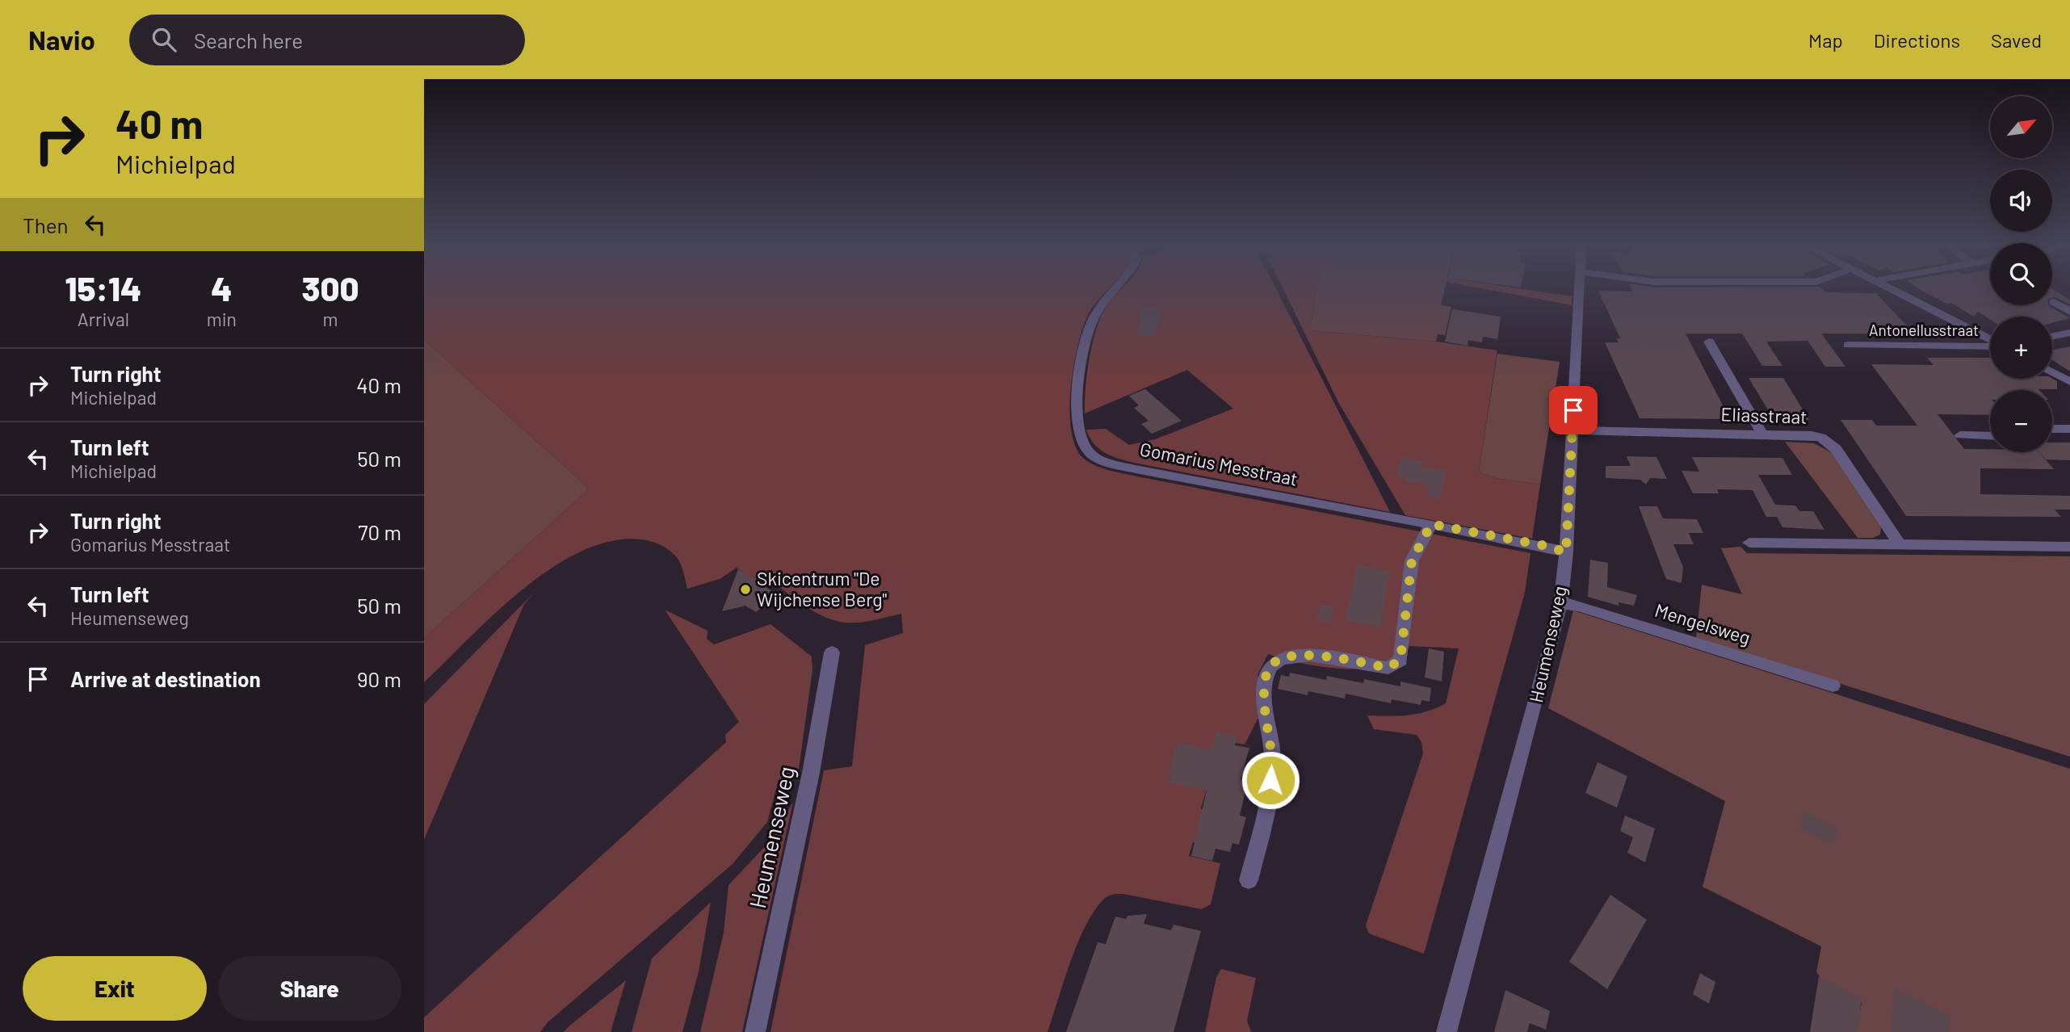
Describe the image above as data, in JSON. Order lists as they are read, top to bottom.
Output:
{
  "streets": {
    "street": [
      "Antonellusstraat",
      "Eliasstraat",
      "Gomarius Messtraat",
      "Mengelsweg",
      "Heumenseweg"
    ]
  },
  "crossings": [
    ["Eliasstraat", "Heumenseweg"],
    ["Gomarius Messtraat", "Heumenseweg"],
    ["Mengelsweg", "Heumenseweg"]
  ],
  "places": ["Skicentrum \"De Wijchense Berg\""],
  "north": "top right",
  "page": {
    "header": "Navio",
    "search": "Search here",
    "nav": ["Map", "Directions", "Saved"],
    "turn": ["40 m", "Michielpad"],
    "map_buttons": ["+", "−"],
    "then": "Then",
    "eta": [
      "15:14",
      "Arrival",
      "4",
      "min",
      "300",
      "m"
    ],
    "list": [
      {
        "name": "Turn right",
        "note": "Michielpad",
        "value": "40 m"
      },
      {
        "name": "Turn left",
        "note": "Michielpad",
        "value": "50 m"
      },
      {
        "name": "Turn right",
        "note": "Gomarius Messtraat",
        "value": "70 m"
      },
      {
        "name": "Turn left",
        "note": "Heumenseweg",
        "value": "50 m"
      },
      {
        "name": "Arrive at destination",
        "value": "90 m"
      }
    ],
    "buttons": ["Exit", "Share"]
  }
}
